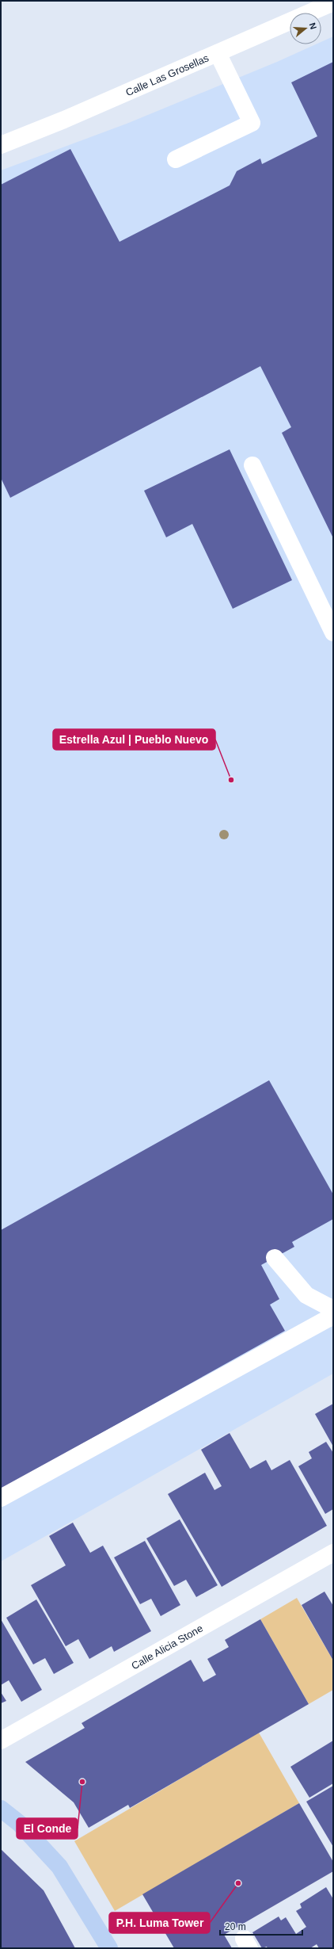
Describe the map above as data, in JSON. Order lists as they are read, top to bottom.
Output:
{
  "streets": {
    "street": ["Calle Las Grosellas", "Calle Alicia Stone"]
  },
  "places": ["Estrella Azul | Pueblo Nuevo", "El Conde", "P.H. Luma Tower"],
  "scale_bar": "20 m",
  "north": "right"
}
